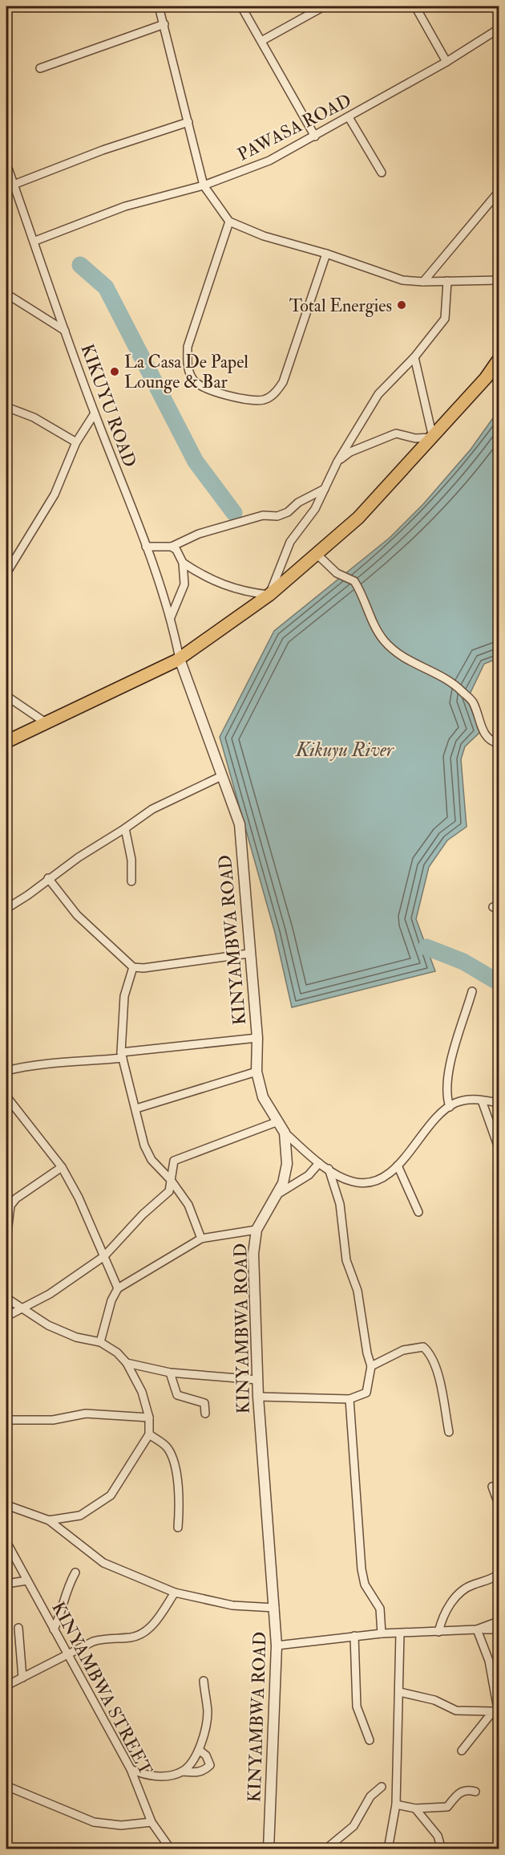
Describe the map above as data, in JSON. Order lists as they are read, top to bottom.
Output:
{
  "streets": {
    "street": [
      "PAWASA ROAD",
      "KIKUYU ROAD",
      "KINYAMBWA ROAD",
      "KINYAMBWA STREET"
    ]
  },
  "crossings": [
    ["PAWASA ROAD", "KIKUYU ROAD"],
    ["KIKUYU ROAD", "KINYAMBWA ROAD"]
  ],
  "water": ["Kikuyu River"],
  "places": ["Total Energies", "La Casa De Papel Lounge & Bar"]
}
